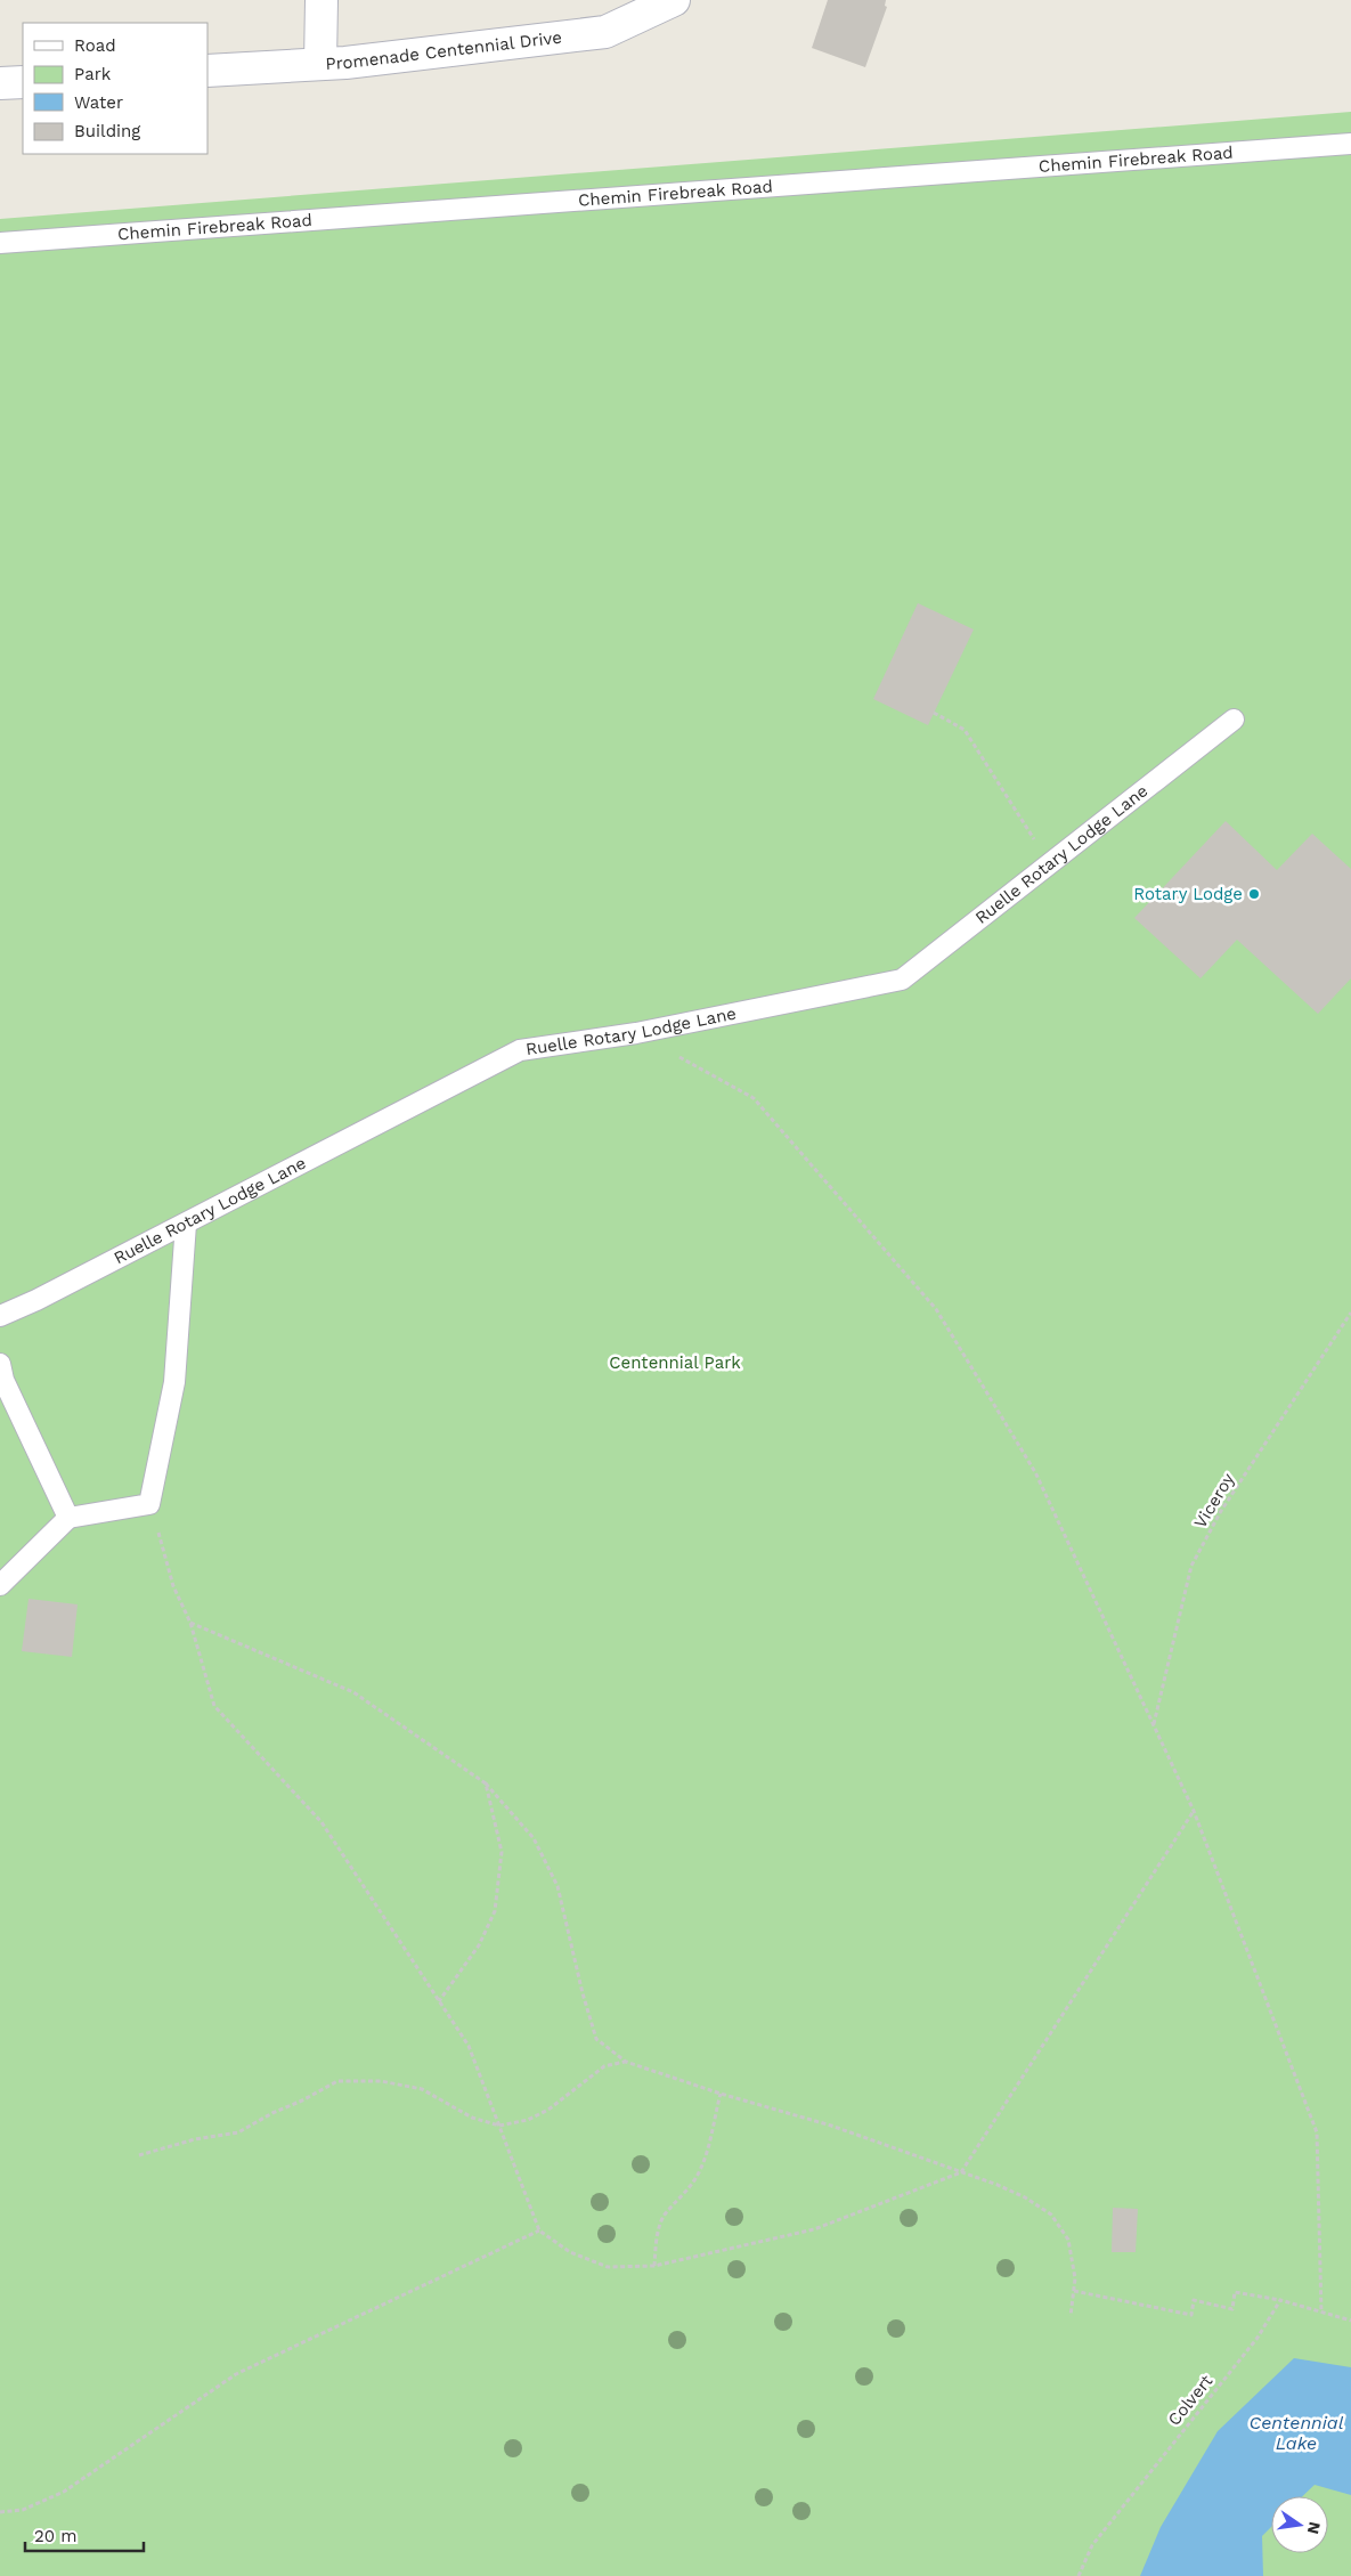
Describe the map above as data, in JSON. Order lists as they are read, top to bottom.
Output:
{
  "streets": {
    "street": ["Promenade Centennial Drive"],
    "lane": ["Chemin Firebreak Road", "Ruelle Rotary Lodge Lane"],
    "path": ["Viceroy", "Colvert"]
  },
  "water": ["Centennial Lake"],
  "parks": ["Centennial Park"],
  "places": ["Rotary Lodge"],
  "legend": [
    "Road",
    "Park",
    "Water",
    "Building"
  ],
  "scale_bar": "20 m",
  "north": "right"
}
